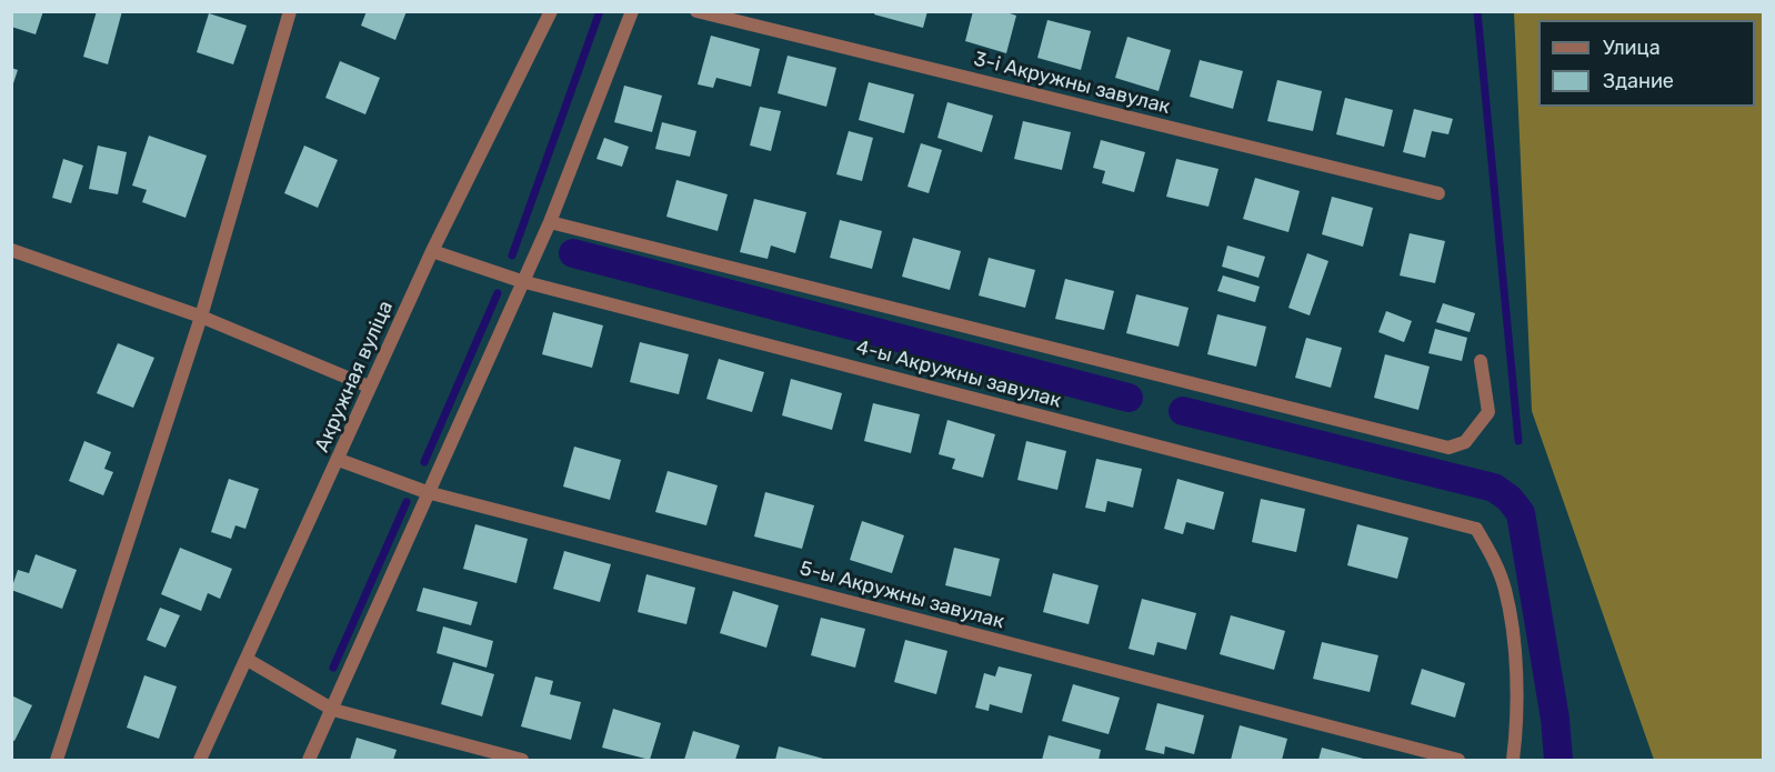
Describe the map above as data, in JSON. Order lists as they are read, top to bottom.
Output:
{
  "streets": {
    "street": [
      "3-і Акружны завулак",
      "4-ы Акружны завулак",
      "Акружная вуліца",
      "5-ы Акружны завулак"
    ]
  },
  "crossings": [
    ["4-ы Акружны завулак", "Акружная вуліца"],
    ["Акружная вуліца", "5-ы Акружны завулак"]
  ],
  "legend": ["Улица", "Здание"]
}
